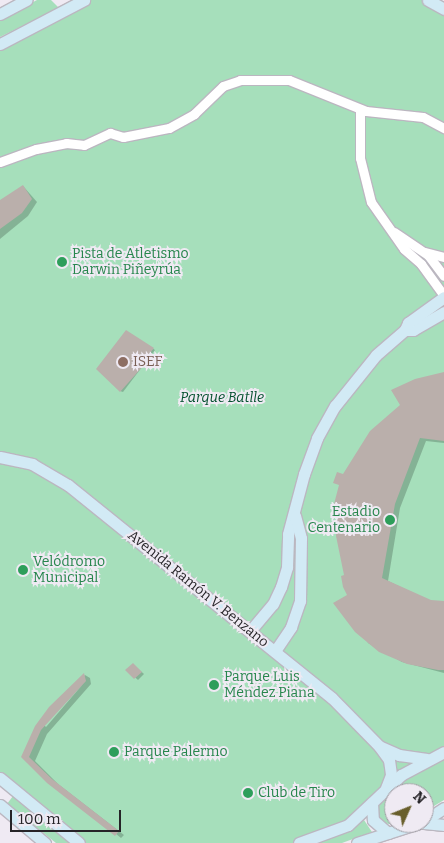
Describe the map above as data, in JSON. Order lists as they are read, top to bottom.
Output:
{
  "streets": {
    "street": ["Avenida Ramón V. Benzano"]
  },
  "parks": ["Parque Batlle"],
  "places": [
    "Pista de Atletismo Darwin Piñeyrúa",
    "ISEF",
    "Estadio Centenario",
    "Velódromo Municipal",
    "Parque Luis Méndez Piana",
    "Parque Palermo",
    "Club de Tiro"
  ],
  "scale_bar": "100 m",
  "north": "top right"
}
